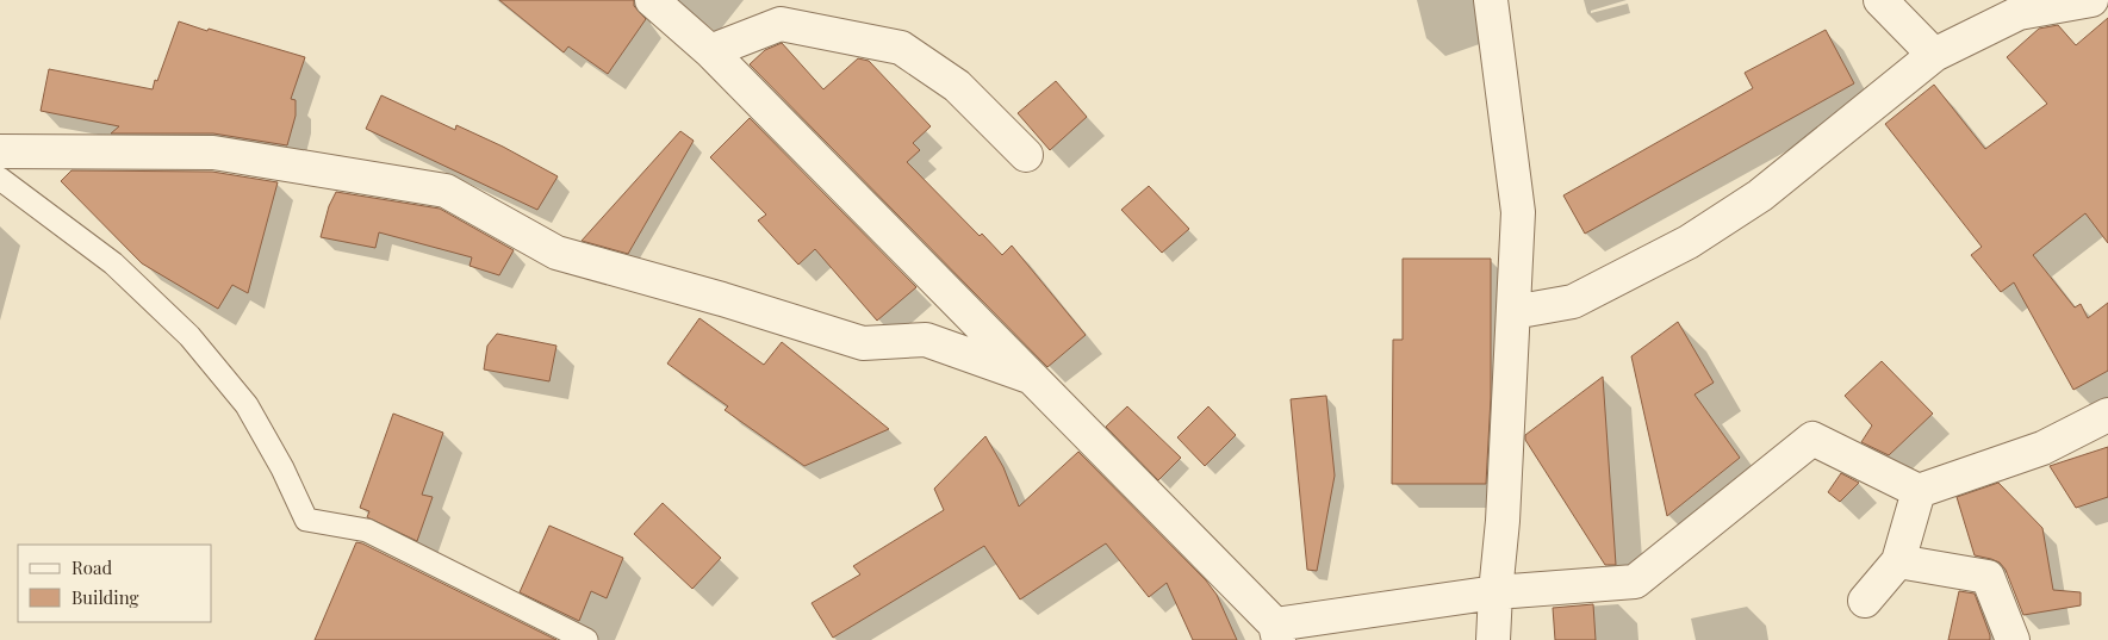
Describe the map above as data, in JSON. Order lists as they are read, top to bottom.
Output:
{
  "legend": ["Road", "Building"]
}
